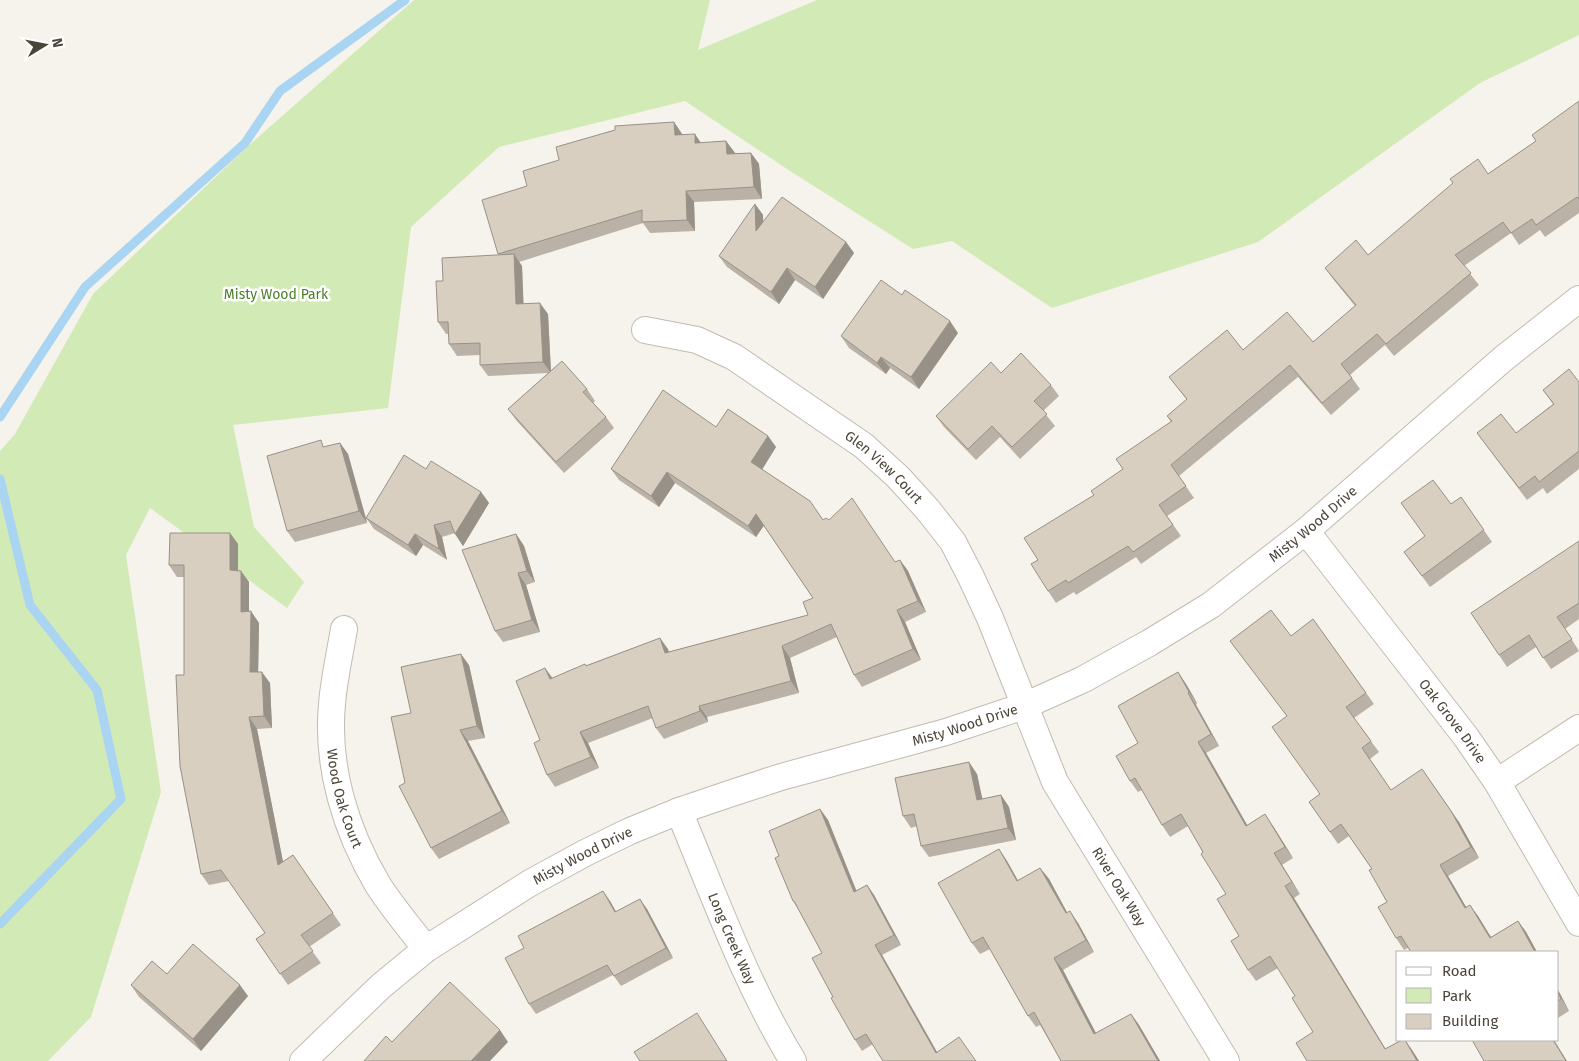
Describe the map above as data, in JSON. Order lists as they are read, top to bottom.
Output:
{
  "streets": {
    "street": [
      "Glen View Court",
      "Misty Wood Drive",
      "Oak Grove Drive",
      "Wood Oak Court",
      "River Oak Way",
      "Long Creek Way"
    ]
  },
  "crossings": [
    ["Glen View Court", "Misty Wood Drive"],
    ["Glen View Court", "River Oak Way"],
    ["Misty Wood Drive", "Oak Grove Drive"],
    ["Misty Wood Drive", "Wood Oak Court"],
    ["Misty Wood Drive", "River Oak Way"],
    ["Misty Wood Drive", "Long Creek Way"]
  ],
  "parks": ["Misty Wood Park"],
  "legend": ["Road", "Park", "Building"],
  "north": "right"
}
